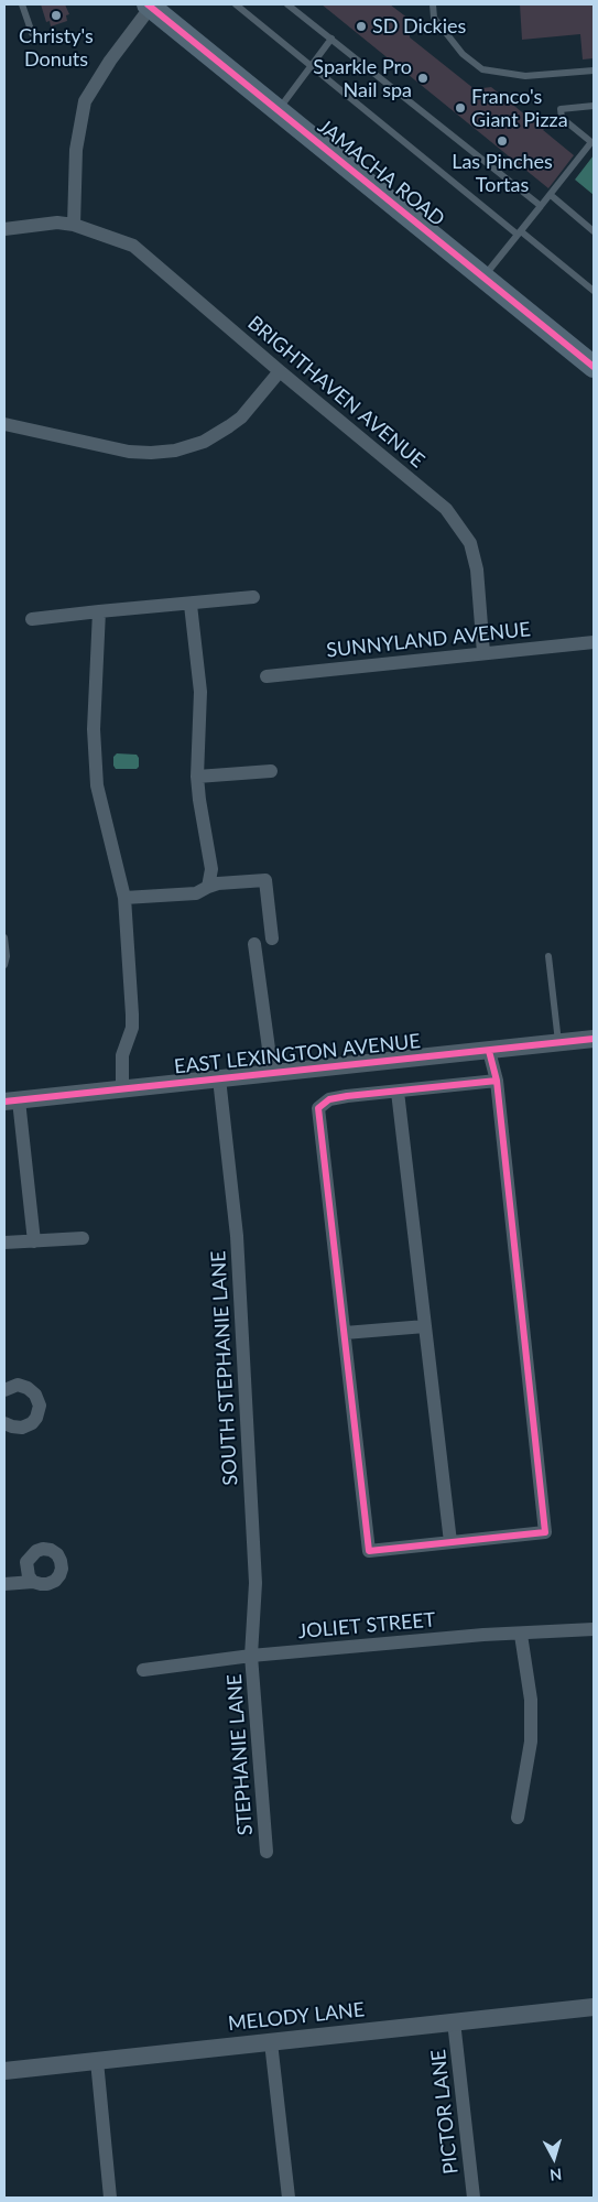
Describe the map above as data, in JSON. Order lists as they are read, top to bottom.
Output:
{
  "streets": {
    "main road": ["JAMACHA ROAD"],
    "street": [
      "BRIGHTHAVEN AVENUE",
      "SUNNYLAND AVENUE",
      "EAST LEXINGTON AVENUE",
      "SOUTH STEPHANIE LANE",
      "JOLIET STREET",
      "STEPHANIE LANE",
      "MELODY LANE",
      "PICTOR LANE"
    ]
  },
  "crossings": [
    ["BRIGHTHAVEN AVENUE", "SUNNYLAND AVENUE"],
    ["EAST LEXINGTON AVENUE", "SOUTH STEPHANIE LANE"],
    ["SOUTH STEPHANIE LANE", "JOLIET STREET"],
    ["SOUTH STEPHANIE LANE", "STEPHANIE LANE"],
    ["JOLIET STREET", "STEPHANIE LANE"],
    ["MELODY LANE", "PICTOR LANE"]
  ],
  "places": [
    "Christy's Donuts",
    "SD Dickies",
    "Sparkle Pro Nail spa",
    "Franco's Giant Pizza",
    "Las Pinches Tortas"
  ],
  "north": "bottom"
}
